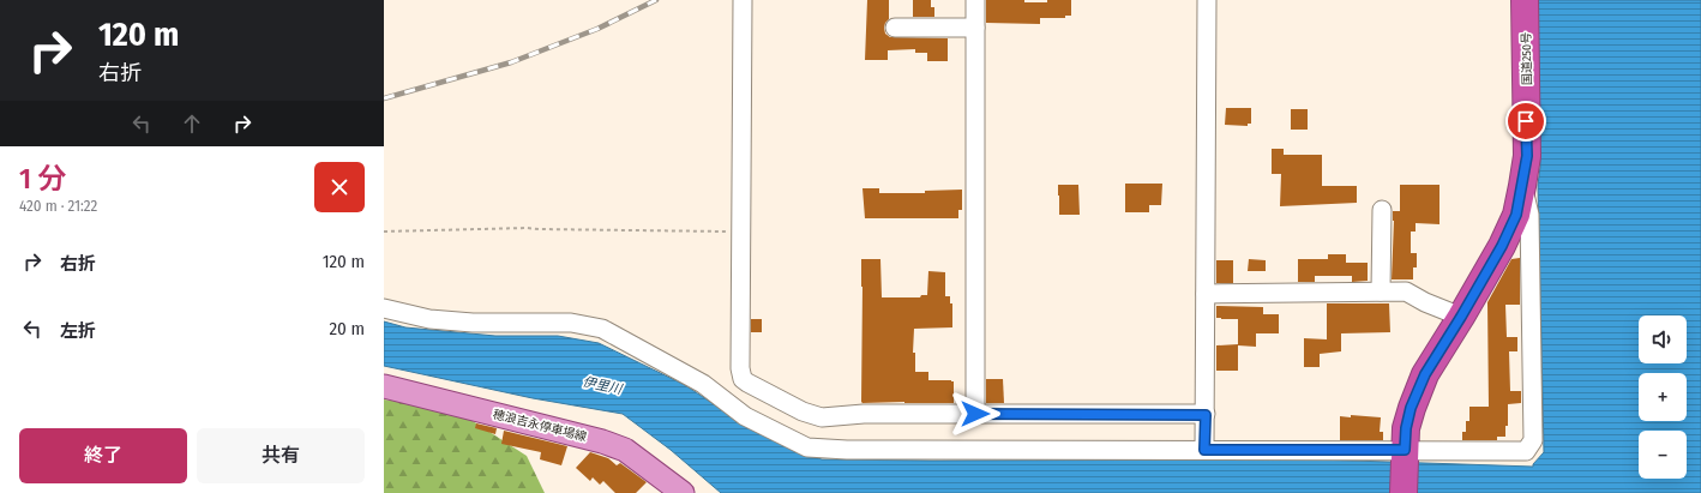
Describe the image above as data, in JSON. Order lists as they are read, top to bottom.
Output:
{
  "streets": {
    "highway": ["国道250号"],
    "main road": ["穂浪吉永停車場線"]
  },
  "water": ["伊里川"],
  "page": {
    "turn": ["120 m", "右折"],
    "heading": ["1 分", "420 m · 21:22"],
    "list": [
      {
        "name": "右折",
        "value": "120 m"
      },
      {
        "name": "左折",
        "value": "20 m"
      }
    ],
    "map_buttons": ["+", "−"],
    "buttons": ["終了", "共有"]
  }
}
